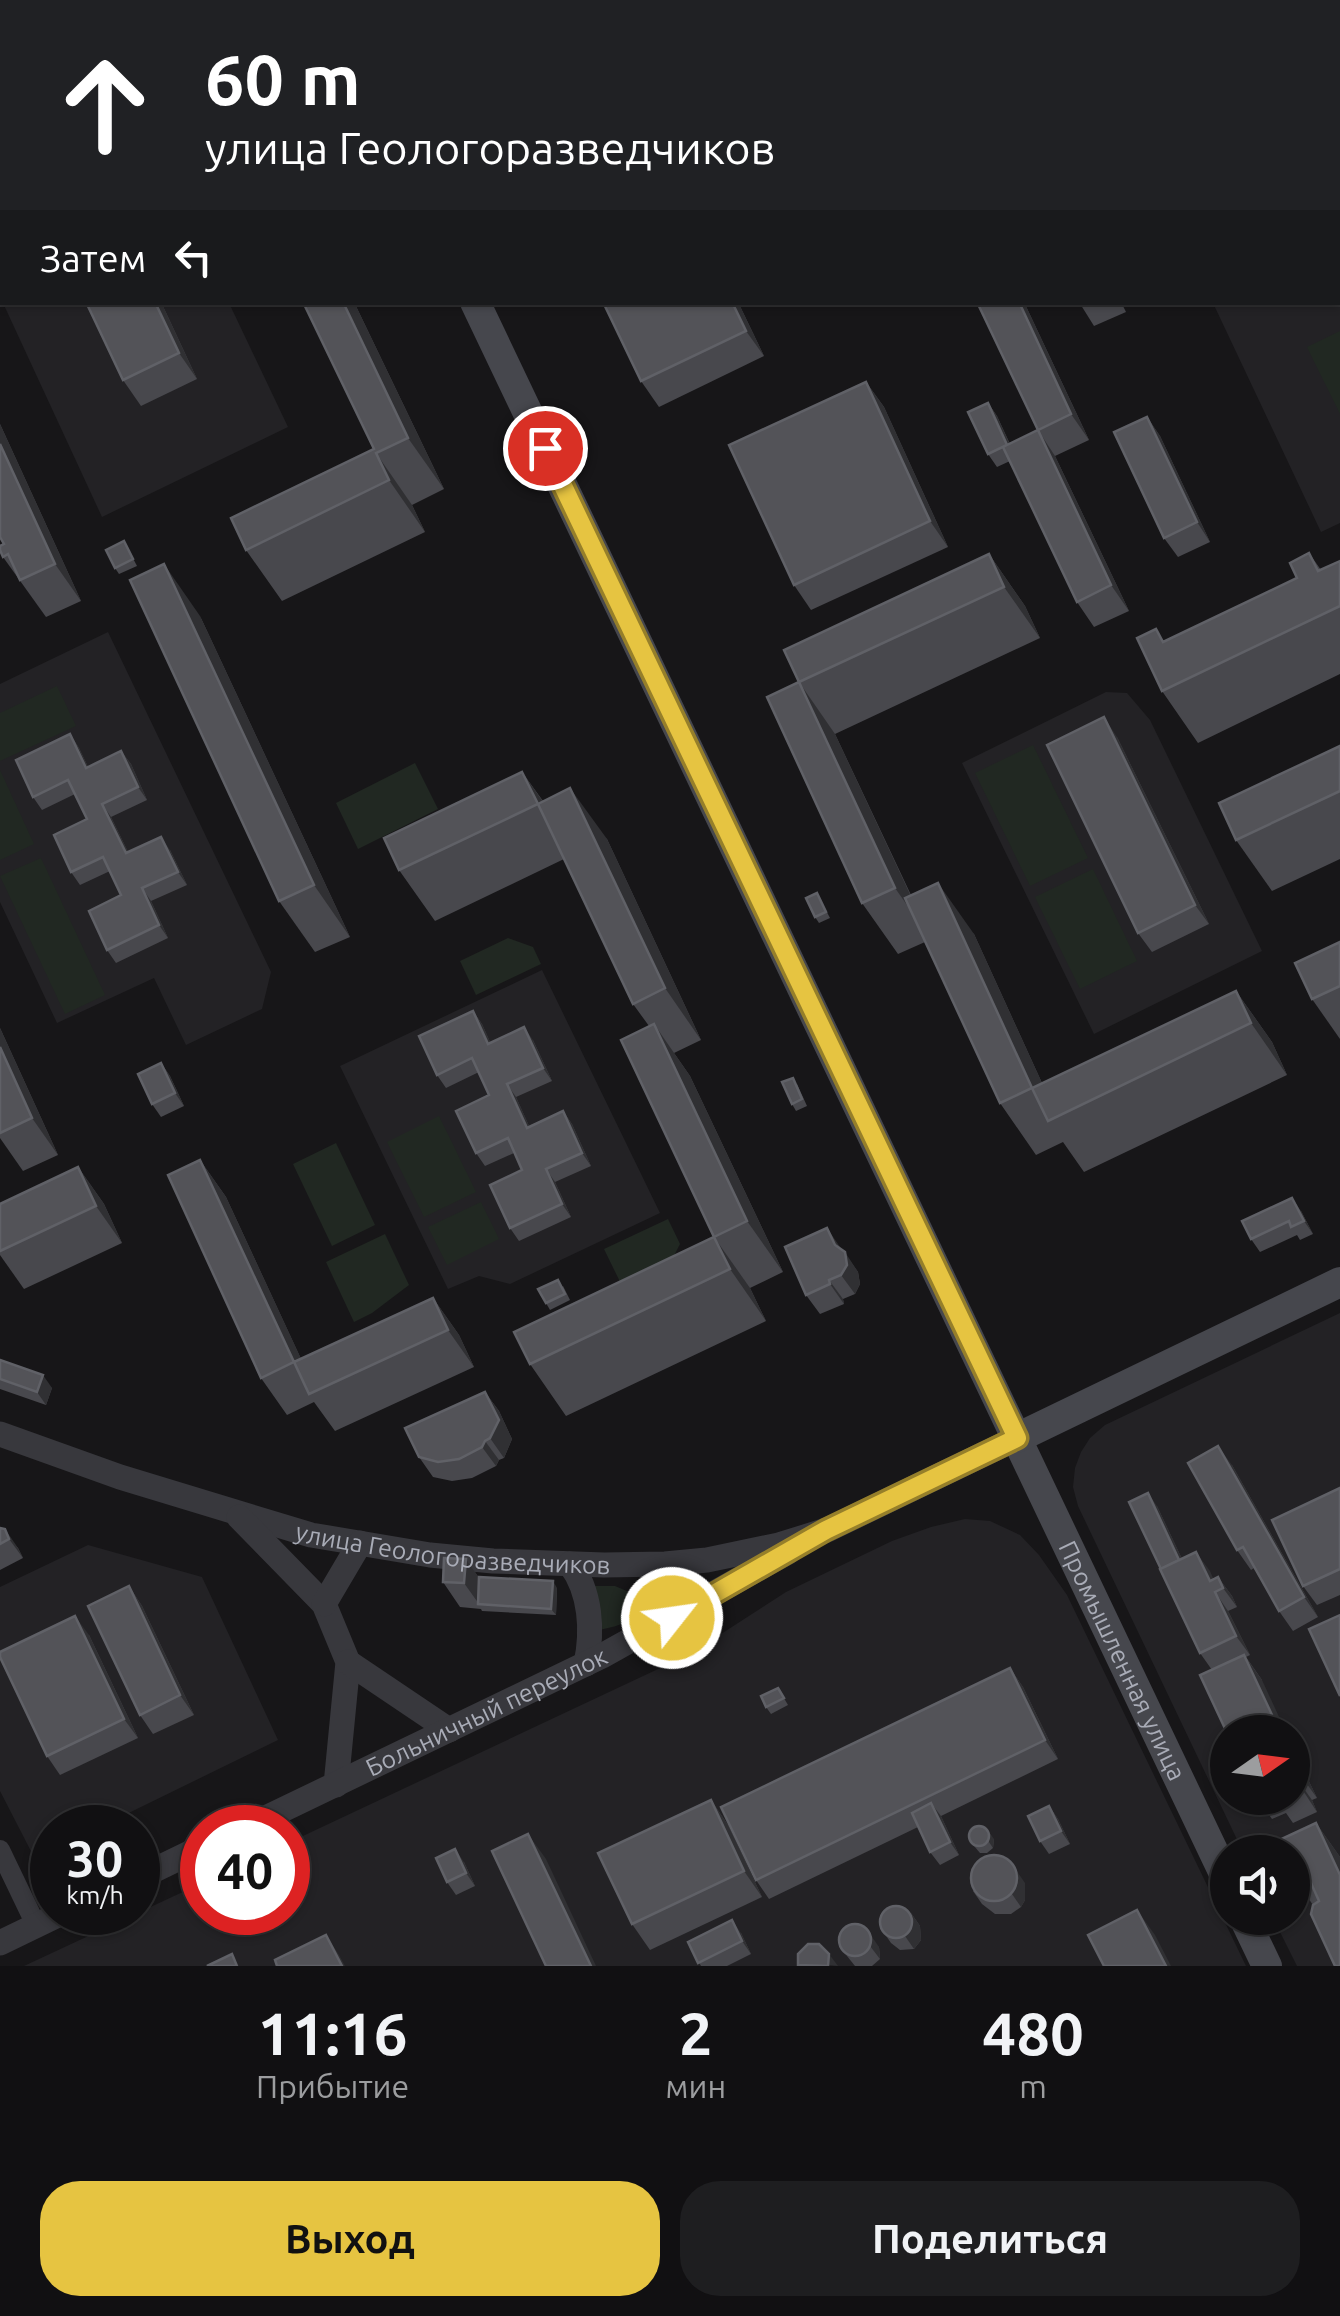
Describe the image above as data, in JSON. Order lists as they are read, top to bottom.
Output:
{
  "streets": {
    "main road": ["улица Геологоразведчиков", "Промышленная улица"],
    "street": ["Больничный переулок"]
  },
  "crossings": [
    ["улица Геологоразведчиков", "Промышленная улица"],
    ["улица Геологоразведчиков", "Больничный переулок"]
  ],
  "north": "right",
  "page": {
    "turn": ["60 m", "улица Геологоразведчиков"],
    "then": "Затем",
    "speed": "30 km/h",
    "limit": "40",
    "eta": [
      "11:16",
      "Прибытие",
      "2",
      "мин",
      "480",
      "m"
    ],
    "buttons": ["Выход", "Поделиться"]
  }
}
